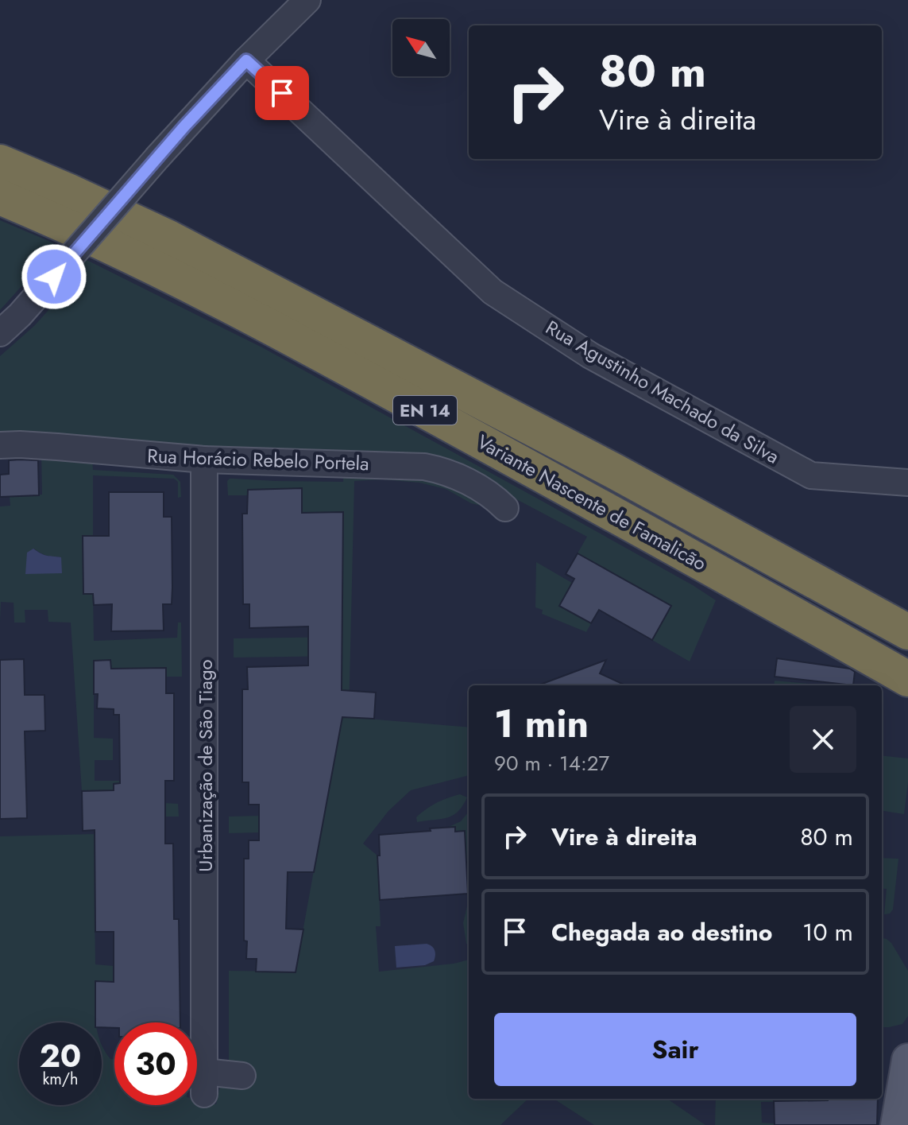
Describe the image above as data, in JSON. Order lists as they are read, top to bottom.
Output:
{
  "streets": {
    "highway": ["EN 14", "Variante Nascente de Famalicão"],
    "street": ["Rua Agustinho Machado da Silva", "Rua Horácio Rebelo Portela", "Urbanização de São Tiago"]
  },
  "crossings": [
    ["Rua Horácio Rebelo Portela", "Urbanização de São Tiago"]
  ],
  "north": "top left",
  "page": {
    "turn": ["80 m", "Vire à direita"],
    "heading": ["1 min", "90 m · 14:27"],
    "list": [
      {
        "name": "Vire à direita",
        "value": "80 m"
      },
      {
        "name": "Chegada ao destino",
        "value": "10 m"
      }
    ],
    "buttons": "Sair",
    "speed": "20 km/h",
    "limit": "30"
  }
}
